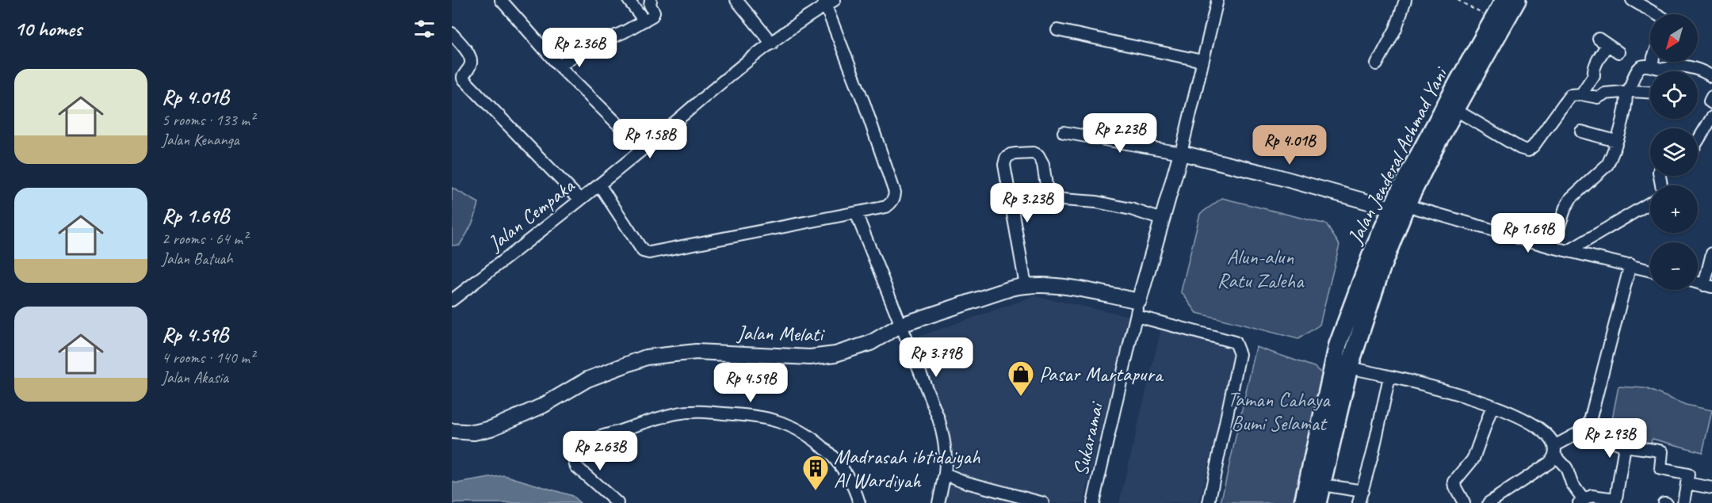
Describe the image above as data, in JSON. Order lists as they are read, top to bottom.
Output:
{
  "streets": {
    "highway": ["Jalan Jenderal Achmad Yani"],
    "main road": ["Jalan Melati"],
    "street": ["Jalan Cempaka", "Sukaramai"]
  },
  "crossings": [
    ["Jalan Melati", "Sukaramai"]
  ],
  "parks": ["Alun-alun Ratu Zaleha", "Taman Cahaya Bumi Selamat"],
  "places": {
    "shop": ["Pasar Martapura"],
    "building": ["Madrasah ibtidaiyah Al Wardiyah"]
  },
  "north": "bottom left",
  "page": {
    "heading": "10 homes",
    "map_buttons": ["+", "−"],
    "price": [
      "Rp 2.36B",
      "Rp 2.23B",
      "Rp 1.58B",
      "Rp 4.01B",
      "Rp 3.23B",
      "Rp 1.69B",
      "Rp 3.79B",
      "Rp 4.59B",
      "Rp 2.93B",
      "Rp 2.63B"
    ],
    "list": [
      {
        "name": "Rp 4.01B",
        "note": "5 rooms · 133 m² · Jalan Kenanga"
      },
      {
        "name": "Rp 1.69B",
        "note": "2 rooms · 64 m² · Jalan Batuah"
      },
      {
        "name": "Rp 4.59B",
        "note": "4 rooms · 140 m² · Jalan Akasia"
      }
    ]
  }
}
